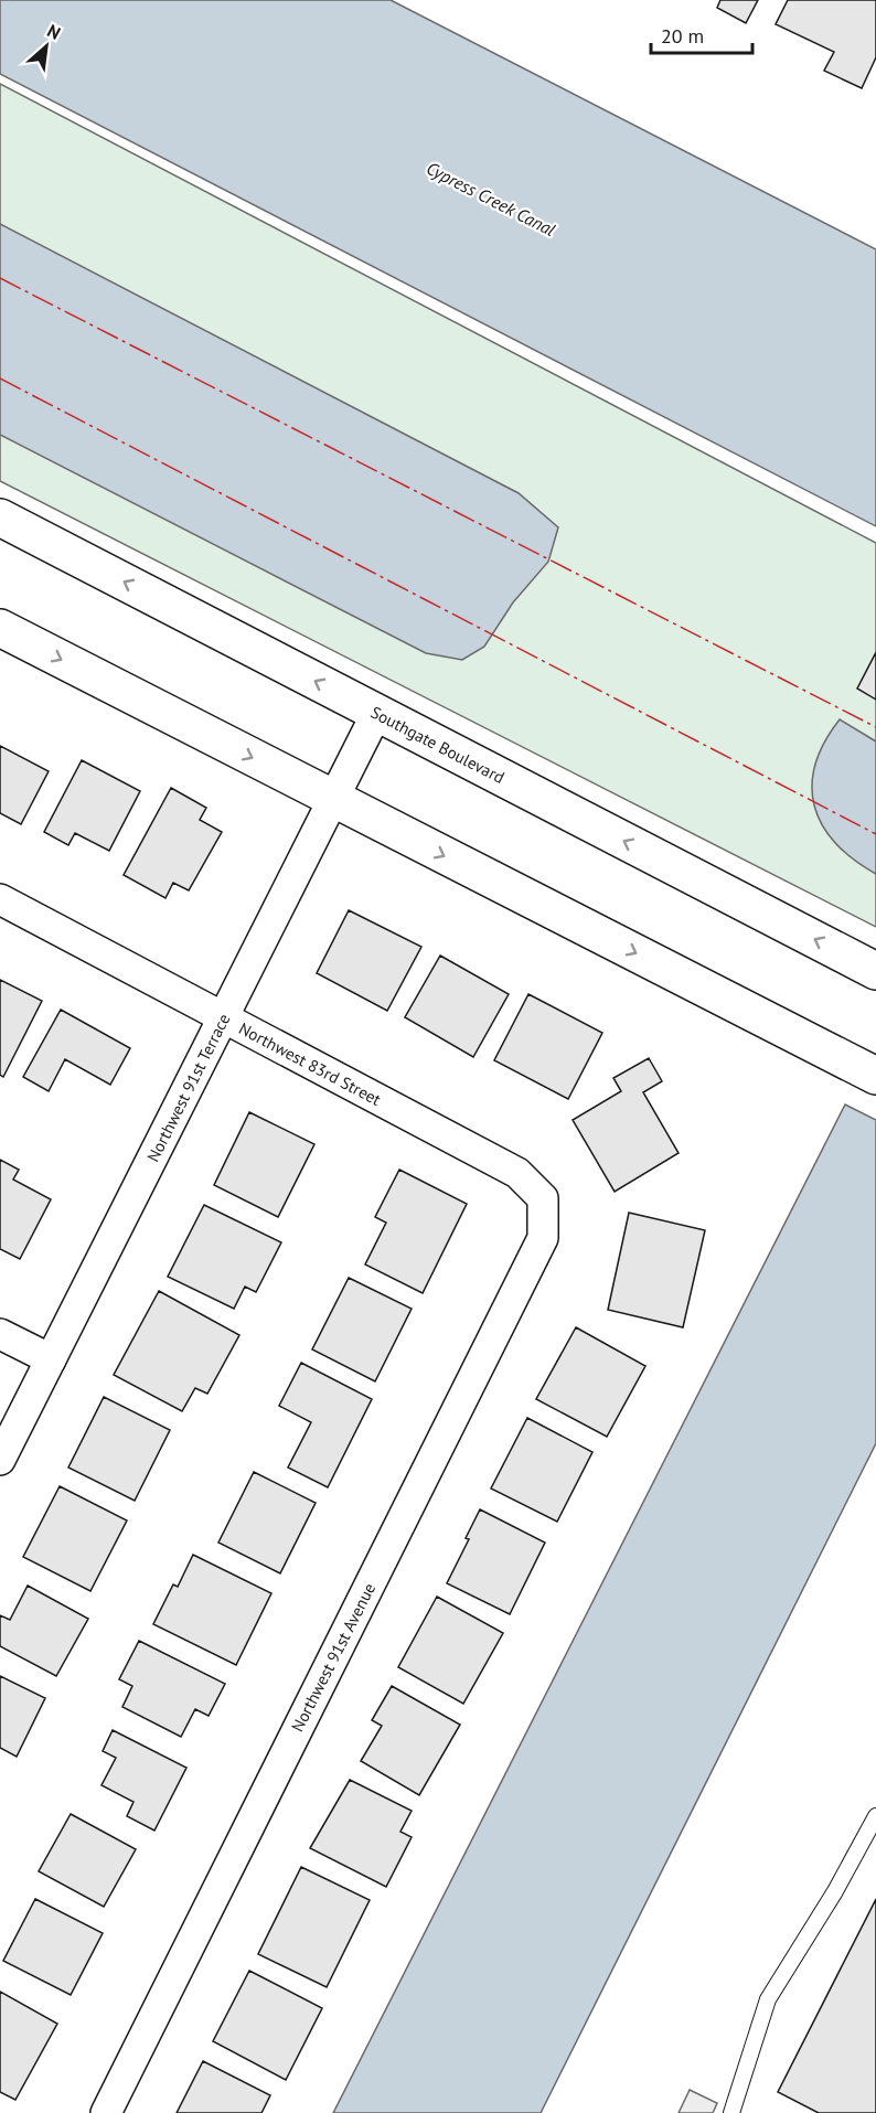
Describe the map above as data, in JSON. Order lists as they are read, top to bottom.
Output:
{
  "streets": {
    "main road": ["Southgate Boulevard"],
    "street": ["Northwest 83rd Street", "Northwest 91st Terrace", "Northwest 91st Avenue"]
  },
  "crossings": [
    ["Southgate Boulevard", "Northwest 91st Terrace"],
    ["Northwest 83rd Street", "Northwest 91st Terrace"],
    ["Northwest 83rd Street", "Northwest 91st Avenue"]
  ],
  "water": ["Cypress Creek Canal"],
  "scale_bar": "20 m",
  "north": "top right"
}
